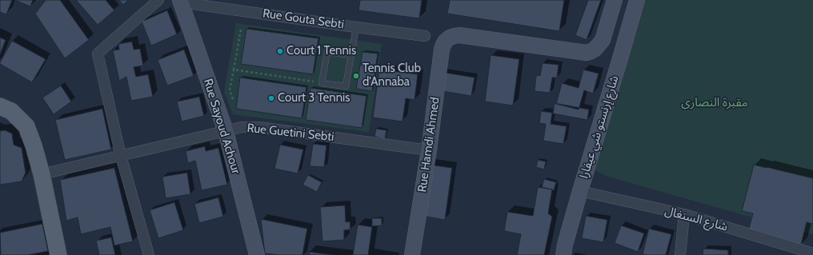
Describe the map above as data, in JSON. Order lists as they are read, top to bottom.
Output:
{
  "streets": {
    "main road": ["Rue Sayoud Achour", "شارع إرنستو شي عيفارا", "Rue Hamdi Ahmed"],
    "street": ["Rue Gouta Sebti", "Rue Guetini Sebti", "شارع السنغال"]
  },
  "crossings": [
    ["Rue Gouta Sebti", "Rue Sayoud Achour"],
    ["Rue Sayoud Achour", "Rue Guetini Sebti"],
    ["شارع إرنستو شي عيفارا", "شارع السنغال"],
    ["Rue Guetini Sebti", "Rue Hamdi Ahmed"]
  ],
  "parks": ["مقبرة النصارى"],
  "places": ["Court 1 Tennis", "Tennis Club d'Annaba", "Court 3 Tennis"]
}
